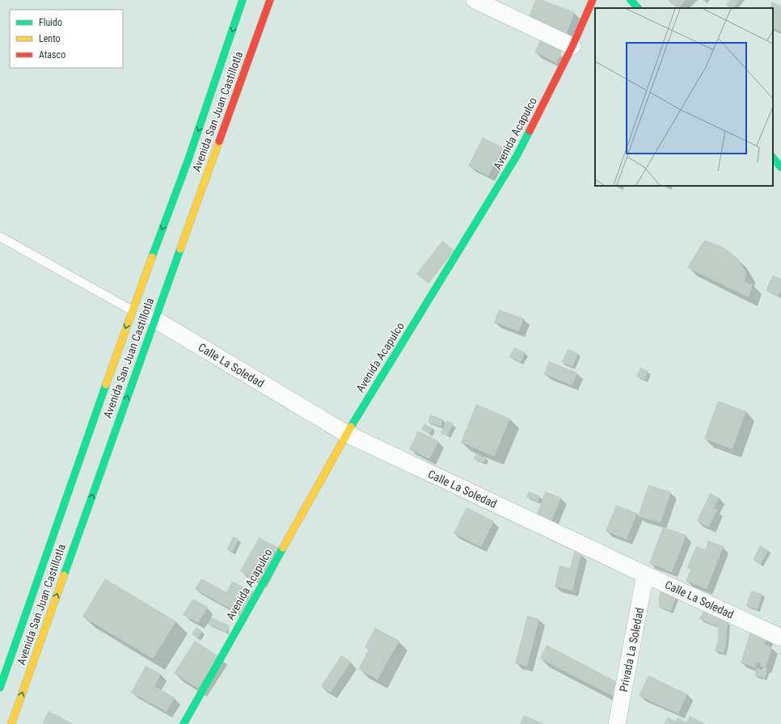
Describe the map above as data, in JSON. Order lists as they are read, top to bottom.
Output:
{
  "streets": {
    "main road": ["Avenida San Juan Castillotla", "Avenida Acapulco"],
    "street": ["Calle La Soledad", "Privada La Soledad"]
  },
  "crossings": [
    ["Avenida San Juan Castillotla", "Calle La Soledad"],
    ["Avenida Acapulco", "Calle La Soledad"],
    ["Calle La Soledad", "Privada La Soledad"]
  ],
  "legend": ["Fluido", "Lento", "Atasco"]
}
